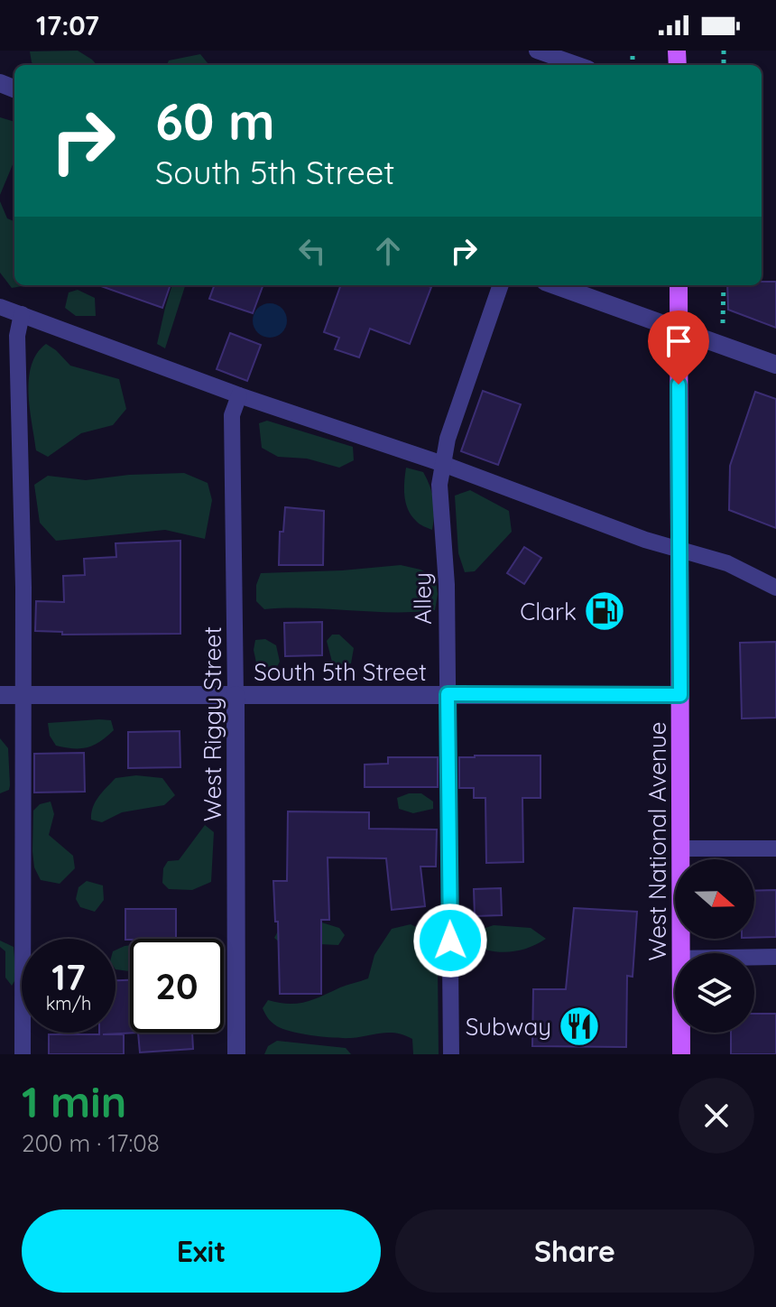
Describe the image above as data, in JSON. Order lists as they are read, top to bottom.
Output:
{
  "streets": {
    "main road": ["West National Avenue"],
    "street": ["South 5th Street", "West Riggy Street"],
    "lane": ["Alley"]
  },
  "crossings": [
    ["Alley", "South 5th Street"],
    ["South 5th Street", "West Riggy Street"],
    ["South 5th Street", "West National Avenue"]
  ],
  "places": {
    "fuel station": ["Clark"],
    "restaurant": ["Subway"]
  },
  "north": "right",
  "page": {
    "status": "17:07",
    "turn": ["60 m", "South 5th Street"],
    "speed": "17 km/h",
    "limit": "20",
    "heading": ["1 min", "200 m · 17:08"],
    "buttons": ["Exit", "Share"]
  }
}
